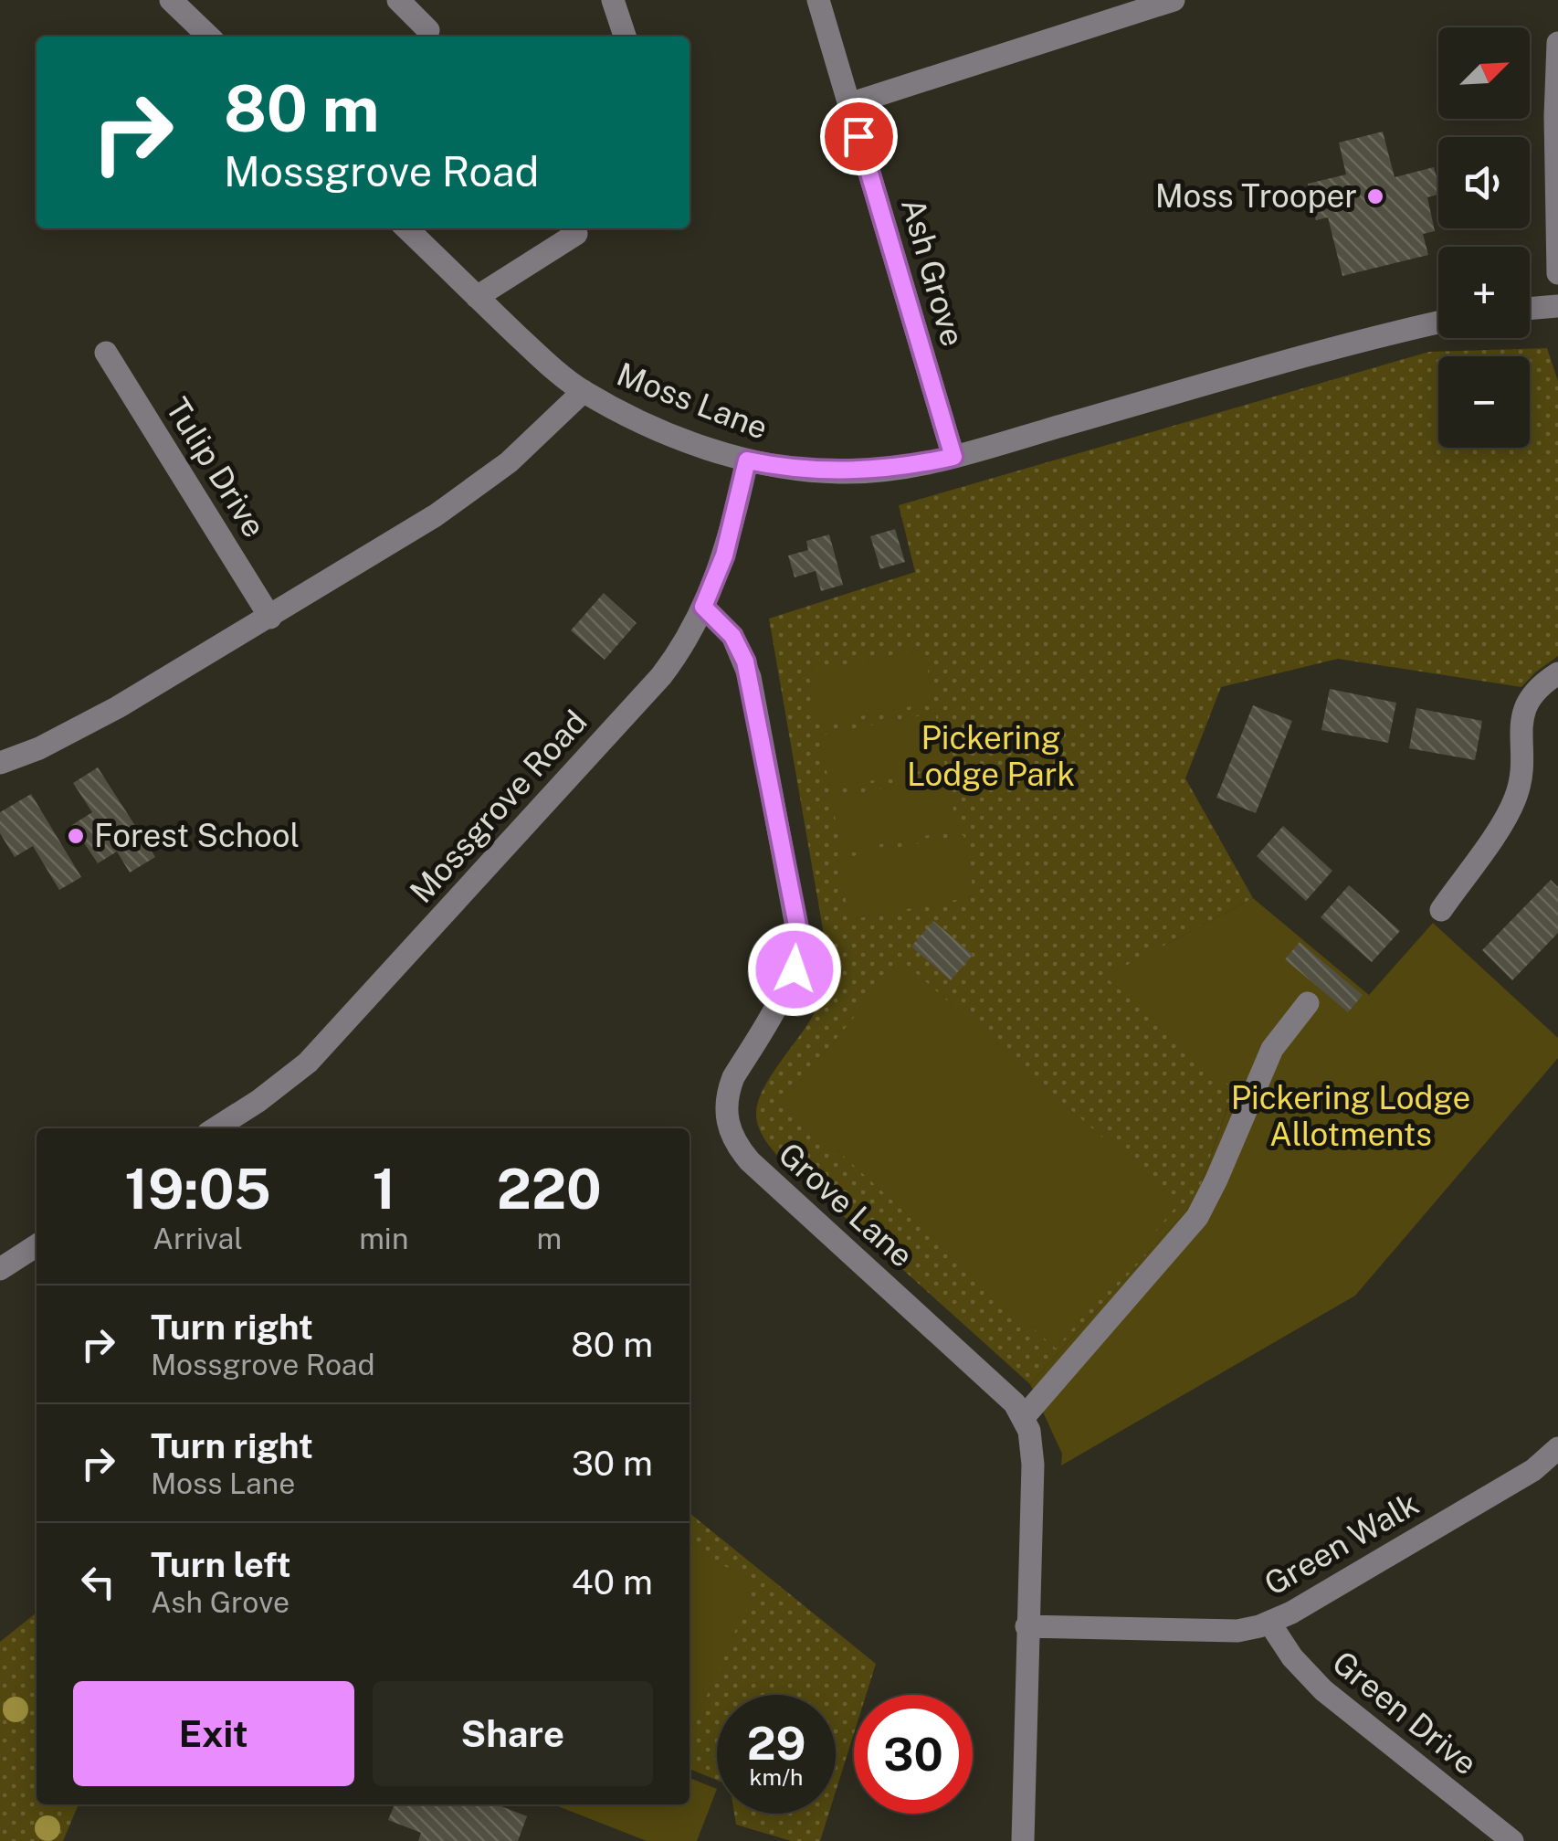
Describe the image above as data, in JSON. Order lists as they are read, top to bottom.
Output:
{
  "streets": {
    "street": [
      "Ash Grove",
      "Moss Lane",
      "Tulip Drive",
      "Mossgrove Road",
      "Grove Lane",
      "Green Walk",
      "Green Drive"
    ]
  },
  "crossings": [
    ["Ash Grove", "Moss Lane"],
    ["Moss Lane", "Tulip Drive"],
    ["Moss Lane", "Mossgrove Road"],
    ["Mossgrove Road", "Grove Lane"],
    ["Green Walk", "Green Drive"]
  ],
  "parks": ["Pickering Lodge Park", "Pickering Lodge Allotments"],
  "places": ["Moss Trooper", "Forest School"],
  "north": "top right",
  "page": {
    "map_buttons": ["+", "−"],
    "turn": ["80 m", "Mossgrove Road"],
    "eta": [
      "19:05",
      "Arrival",
      "1",
      "min",
      "220",
      "m"
    ],
    "list": [
      {
        "name": "Turn right",
        "note": "Mossgrove Road",
        "value": "80 m"
      },
      {
        "name": "Turn right",
        "note": "Moss Lane",
        "value": "30 m"
      },
      {
        "name": "Turn left",
        "note": "Ash Grove",
        "value": "40 m"
      }
    ],
    "buttons": ["Exit", "Share"],
    "speed": "29 km/h",
    "limit": "30"
  }
}
